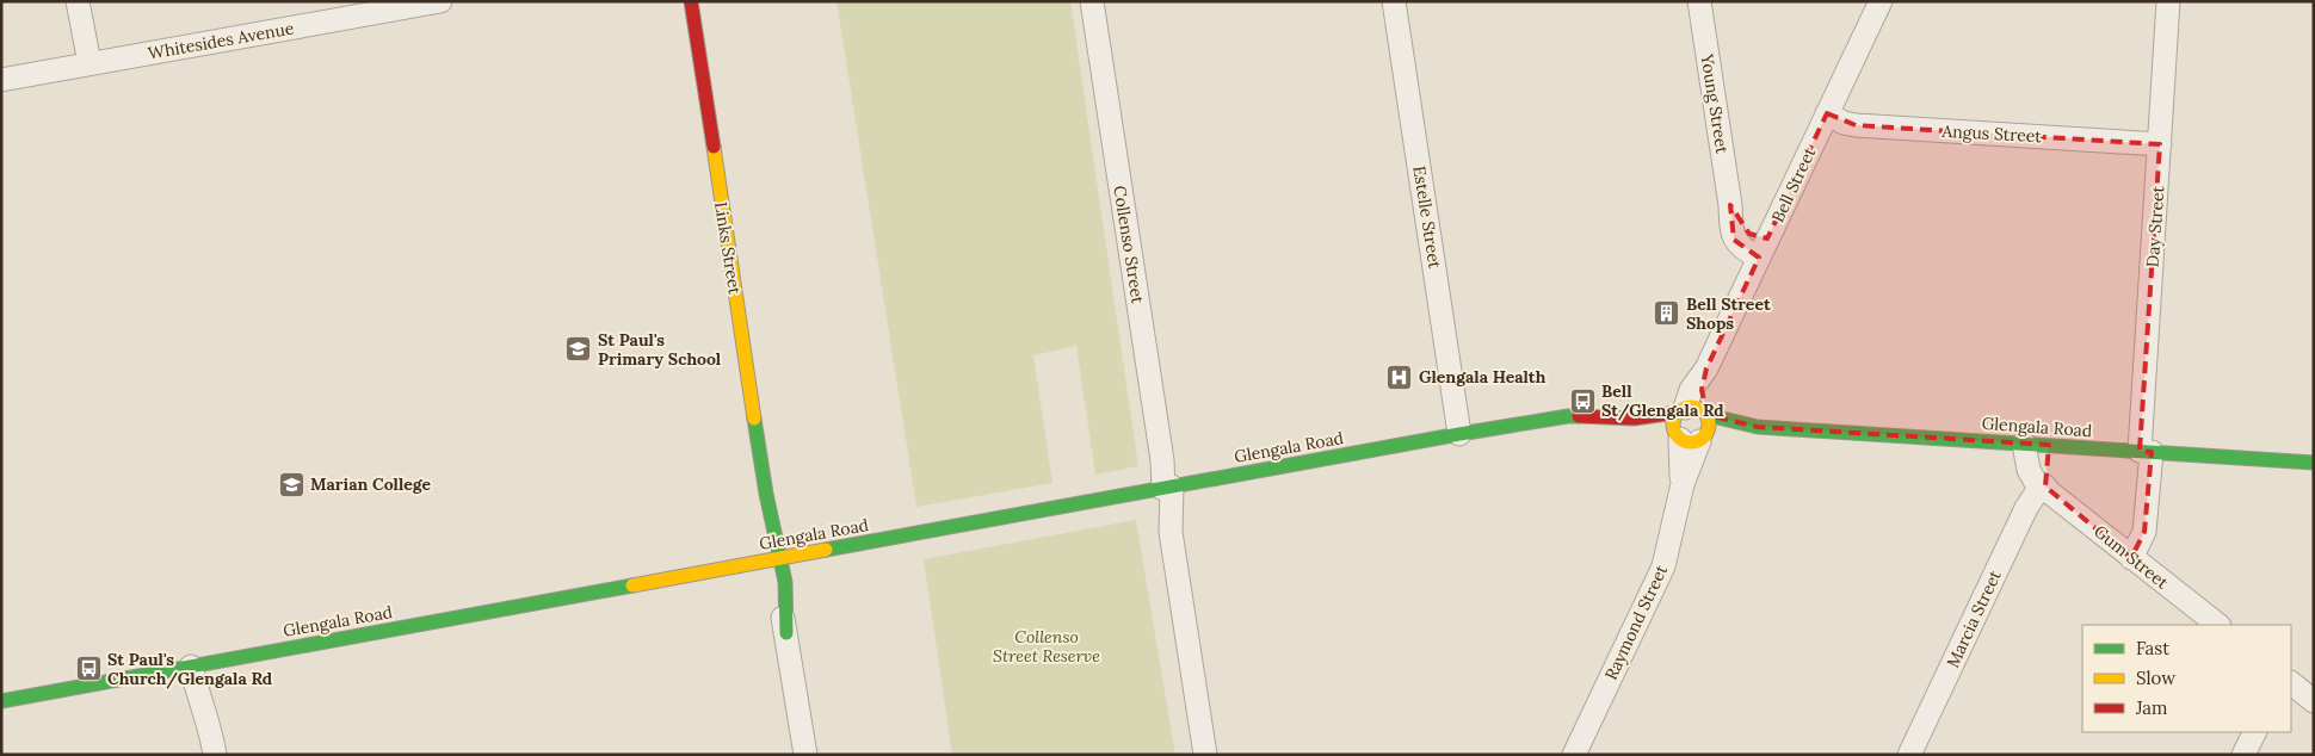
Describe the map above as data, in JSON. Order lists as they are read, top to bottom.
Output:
{
  "streets": {
    "street": [
      "Whitesides Avenue",
      "Young Street",
      "Angus Street",
      "Bell Street",
      "Estelle Street",
      "Day Street",
      "Collenso Street",
      "Links Street",
      "Glengala Road",
      "Gum Street",
      "Marcia Street",
      "Raymond Street"
    ]
  },
  "crossings": [
    ["Young Street", "Bell Street"],
    ["Angus Street", "Bell Street"],
    ["Angus Street", "Day Street"],
    ["Bell Street", "Glengala Road"],
    ["Estelle Street", "Glengala Road"],
    ["Day Street", "Glengala Road"],
    ["Day Street", "Gum Street"],
    ["Collenso Street", "Glengala Road"],
    ["Links Street", "Glengala Road"],
    ["Glengala Road", "Raymond Street"],
    ["Gum Street", "Marcia Street"]
  ],
  "parks": ["Collenso Street Reserve"],
  "places": {
    "building": ["Bell Street Shops"],
    "school or university": ["St Paul's Primary School", "Marian College"],
    "hospital": ["Glengala Health"],
    "bus stop": ["Bell St/Glengala Rd", "St Paul's Church/Glengala Rd"]
  },
  "legend": ["Fast", "Slow", "Jam"]
}
